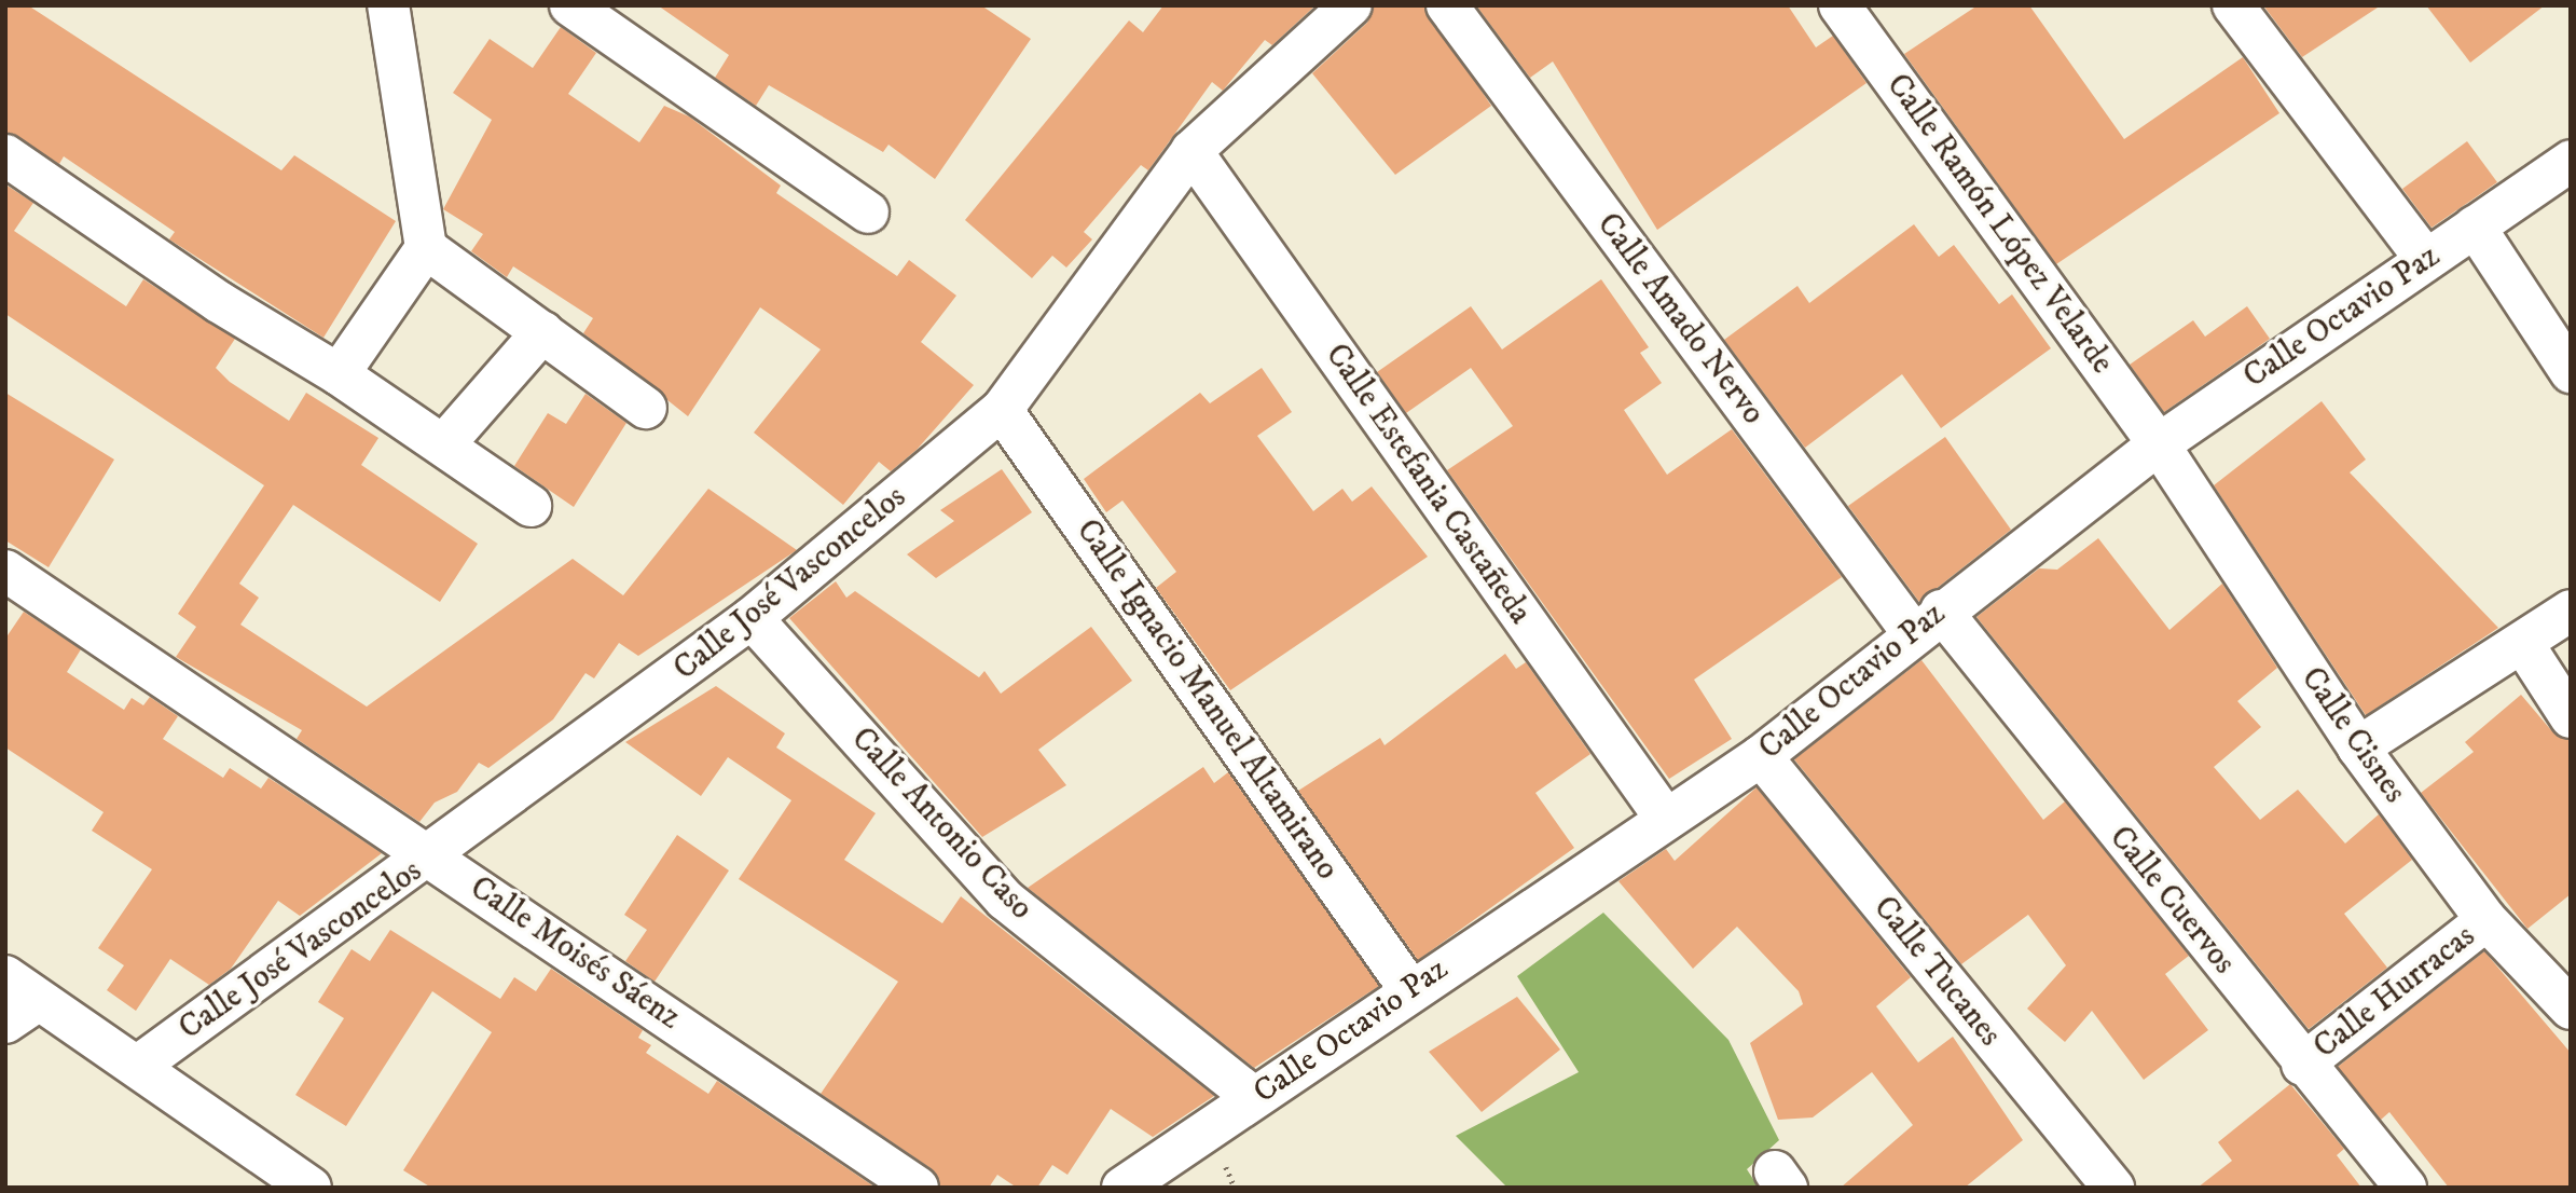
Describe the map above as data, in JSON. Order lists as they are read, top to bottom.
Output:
{
  "streets": {
    "street": [
      "Calle Ramón López Velarde",
      "Calle Octavio Paz",
      "Calle Amado Nervo",
      "Calle Estefania Castañeda",
      "Calle José Vasconcelos",
      "Calle Ignacio Manuel Altamirano",
      "Calle Cisnes",
      "Calle Antonio Caso",
      "Calle Cuervos",
      "Calle Moisés Sáenz",
      "Calle Tucanes",
      "Calle Hurracas"
    ]
  },
  "crossings": [
    ["Calle Ramón López Velarde", "Calle Octavio Paz"],
    ["Calle Ramón López Velarde", "Calle Cisnes"],
    ["Calle Octavio Paz", "Calle Amado Nervo"],
    ["Calle Octavio Paz", "Calle Estefania Castañeda"],
    ["Calle Octavio Paz", "Calle Ignacio Manuel Altamirano"],
    ["Calle Octavio Paz", "Calle Cisnes"],
    ["Calle Octavio Paz", "Calle Antonio Caso"],
    ["Calle Octavio Paz", "Calle Cuervos"],
    ["Calle Octavio Paz", "Calle Tucanes"],
    ["Calle Amado Nervo", "Calle Cuervos"],
    ["Calle Estefania Castañeda", "Calle José Vasconcelos"],
    ["Calle José Vasconcelos", "Calle Ignacio Manuel Altamirano"],
    ["Calle José Vasconcelos", "Calle Antonio Caso"],
    ["Calle José Vasconcelos", "Calle Moisés Sáenz"],
    ["Calle Cisnes", "Calle Hurracas"],
    ["Calle Cuervos", "Calle Hurracas"]
  ]
}
